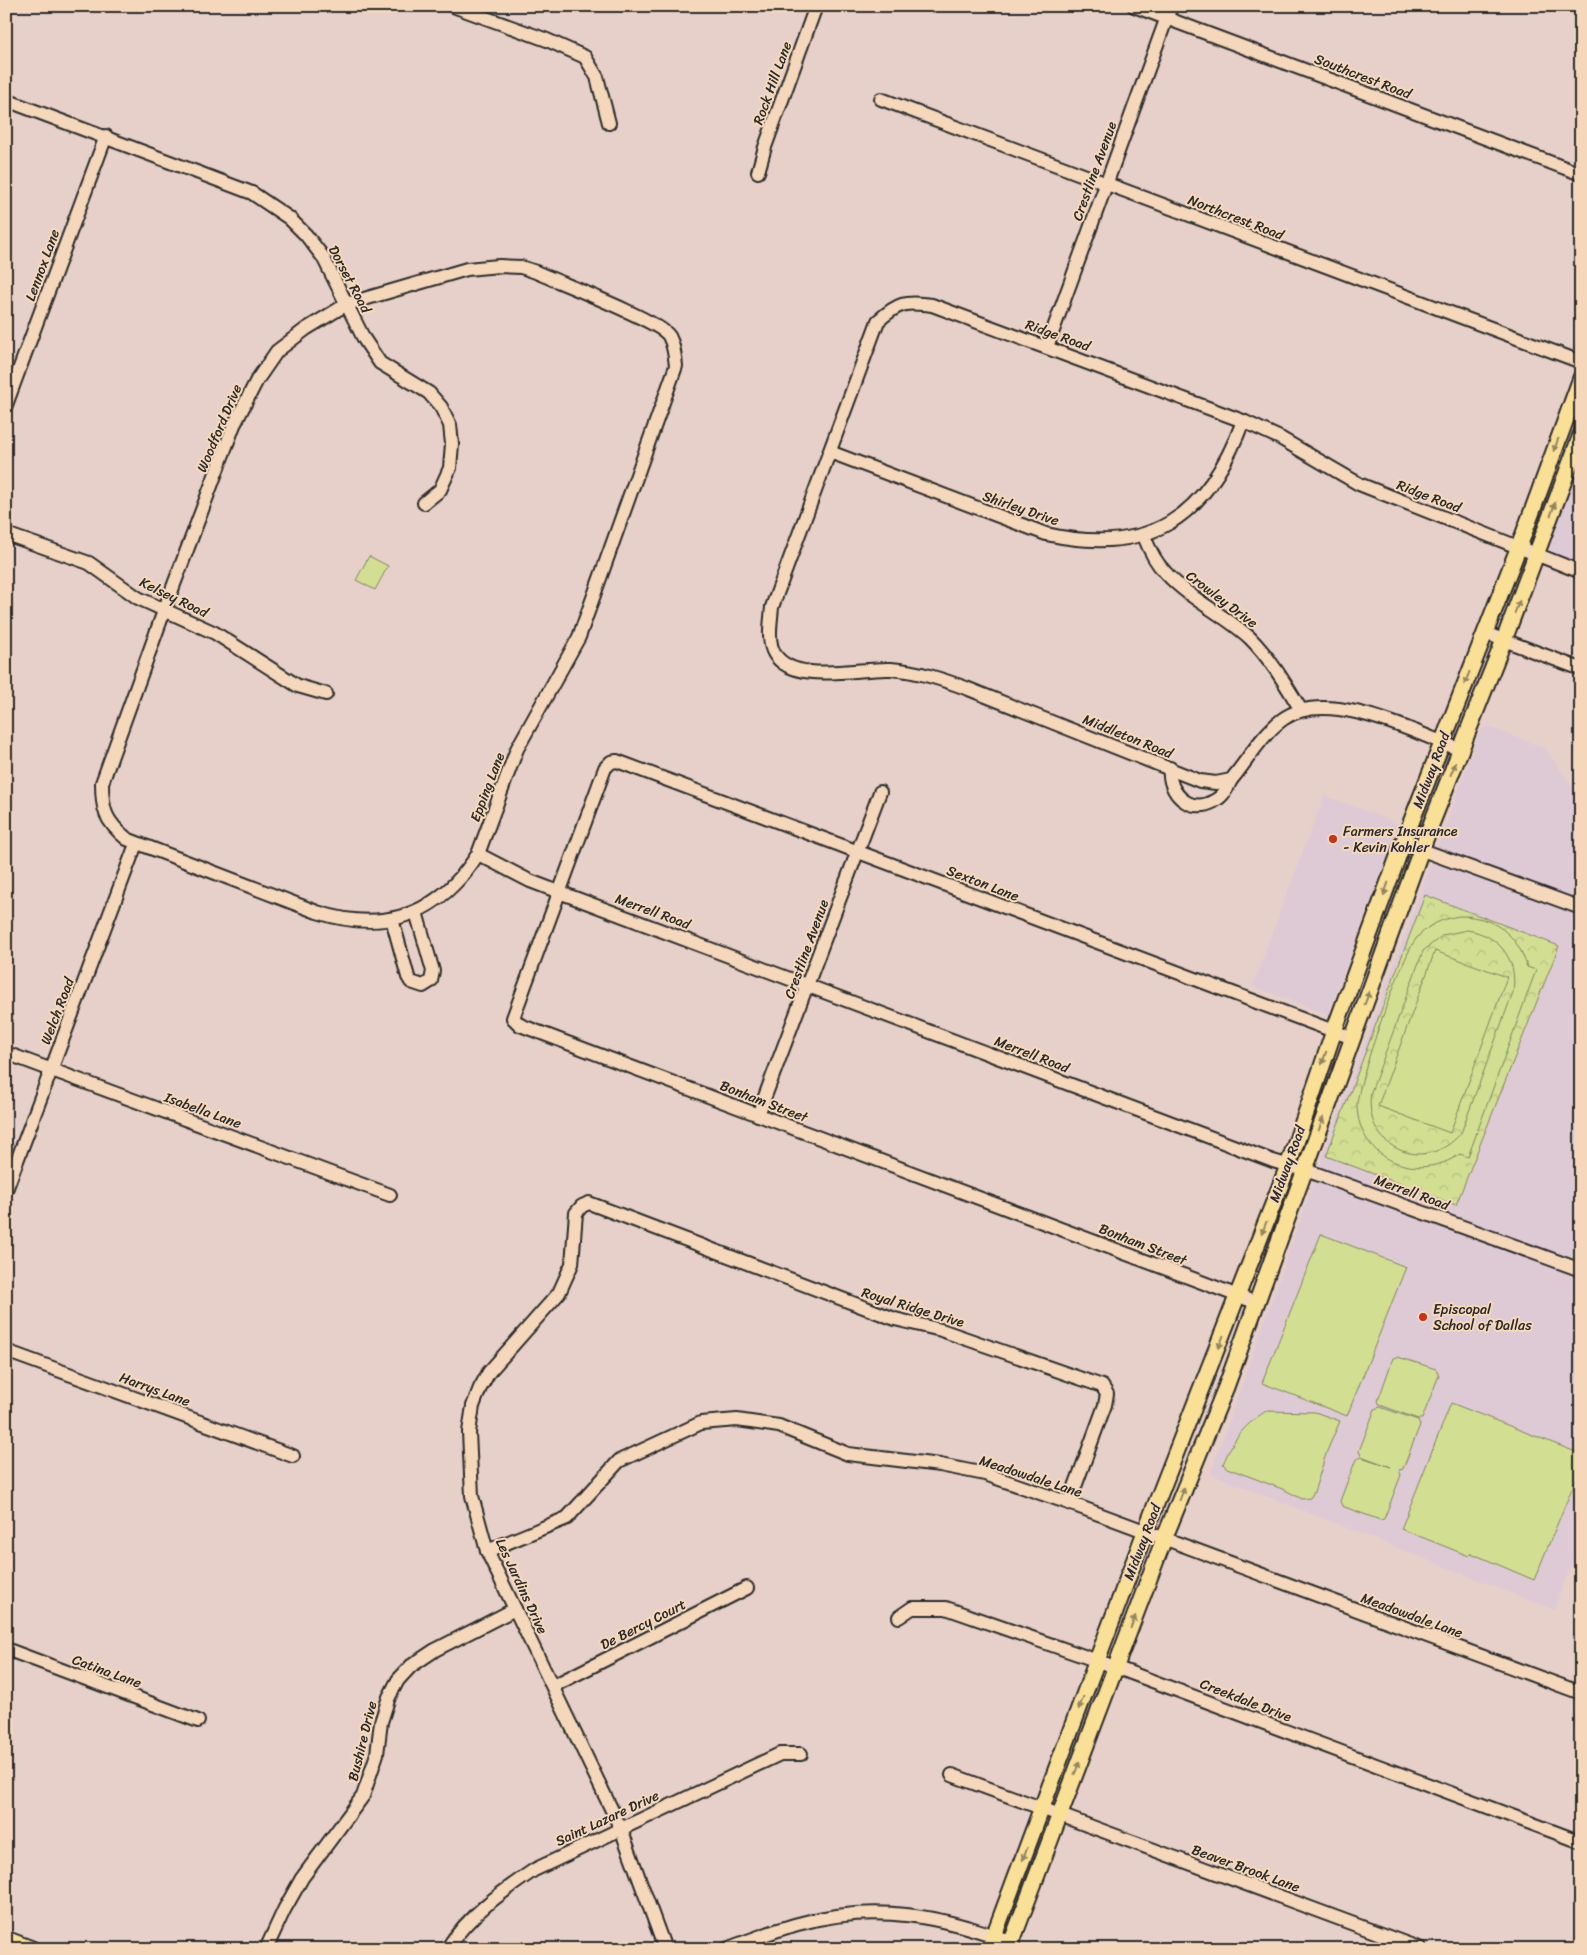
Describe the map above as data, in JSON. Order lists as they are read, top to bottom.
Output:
{
  "streets": {
    "main road": ["Midway Road"],
    "street": [
      "Southcrest Road",
      "Rock Hill Lane",
      "Crestline Avenue",
      "Northcrest Road",
      "Lennox Lane",
      "Dorset Road",
      "Ridge Road",
      "Woodford Drive",
      "Shirley Drive",
      "Kelsey Road",
      "Crowley Drive",
      "Middleton Road",
      "Epping Lane",
      "Sexton Lane",
      "Merrell Road",
      "Welch Road",
      "Bonham Street",
      "Isabella Lane",
      "Royal Ridge Drive",
      "Harrys Lane",
      "Meadowdale Lane",
      "Les Jardins Drive",
      "De Bercy Court",
      "Catina Lane",
      "Creekdale Drive",
      "Bushire Drive",
      "Saint Lazare Drive",
      "Beaver Brook Lane"
    ]
  },
  "crossings": [
    ["Southcrest Road", "Crestline Avenue"],
    ["Crestline Avenue", "Northcrest Road"],
    ["Crestline Avenue", "Ridge Road"],
    ["Crestline Avenue", "Sexton Lane"],
    ["Crestline Avenue", "Merrell Road"],
    ["Crestline Avenue", "Bonham Street"],
    ["Lennox Lane", "Dorset Road"],
    ["Dorset Road", "Woodford Drive"],
    ["Ridge Road", "Shirley Drive"],
    ["Ridge Road", "Middleton Road"],
    ["Ridge Road", "Midway Road"],
    ["Woodford Drive", "Kelsey Road"],
    ["Woodford Drive", "Epping Lane"],
    ["Woodford Drive", "Welch Road"],
    ["Shirley Drive", "Crowley Drive"],
    ["Midway Road", "Sexton Lane"],
    ["Midway Road", "Merrell Road"],
    ["Midway Road", "Bonham Street"],
    ["Midway Road", "Meadowdale Lane"],
    ["Midway Road", "Creekdale Drive"],
    ["Midway Road", "Beaver Brook Lane"],
    ["Epping Lane", "Merrell Road"],
    ["Epping Lane", "Welch Road"],
    ["Sexton Lane", "Bonham Street"],
    ["Merrell Road", "Bonham Street"],
    ["Welch Road", "Isabella Lane"],
    ["Royal Ridge Drive", "Meadowdale Lane"],
    ["Royal Ridge Drive", "Les Jardins Drive"],
    ["Meadowdale Lane", "Les Jardins Drive"],
    ["Les Jardins Drive", "De Bercy Court"],
    ["Les Jardins Drive", "Bushire Drive"],
    ["Les Jardins Drive", "Saint Lazare Drive"]
  ],
  "places": ["Farmers Insurance - Kevin Kohler", "Episcopal School of Dallas"]
}
